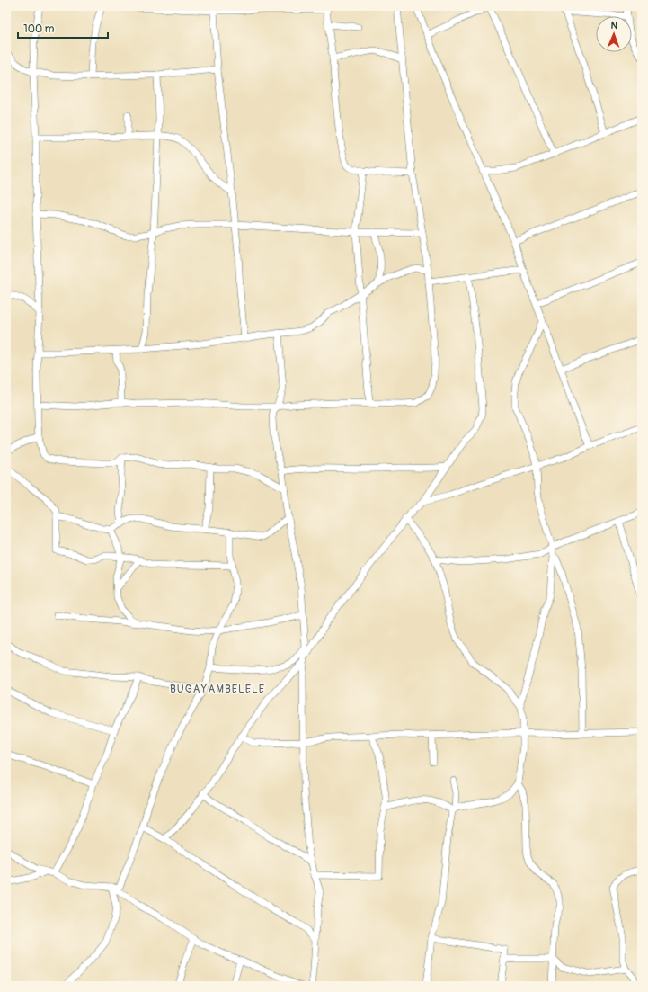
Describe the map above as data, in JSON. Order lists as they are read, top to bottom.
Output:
{
  "districts": ["BUGAYAMBELELE"],
  "scale_bar": "100 m",
  "north": "top"
}
